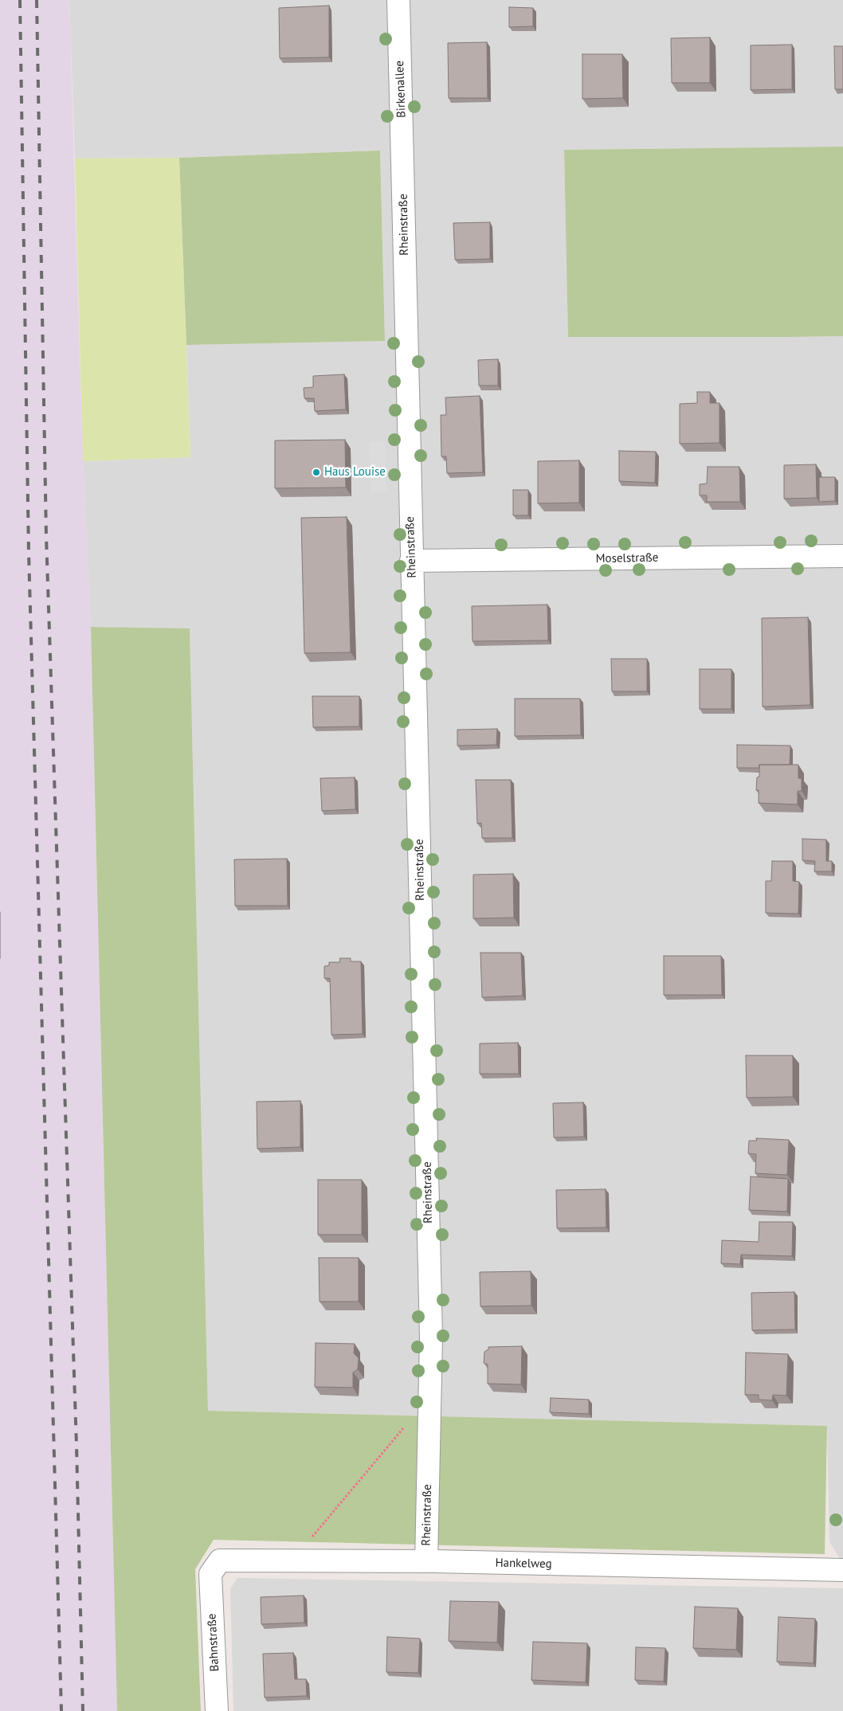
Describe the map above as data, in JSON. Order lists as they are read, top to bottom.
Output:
{
  "streets": {
    "street": [
      "Birkenallee",
      "Rheinstraße",
      "Moselstraße",
      "Hankelweg",
      "Bahnstraße"
    ]
  },
  "crossings": [
    ["Birkenallee", "Rheinstraße"],
    ["Rheinstraße", "Moselstraße"],
    ["Rheinstraße", "Hankelweg"],
    ["Hankelweg", "Bahnstraße"]
  ],
  "places": ["Haus Louise"]
}
